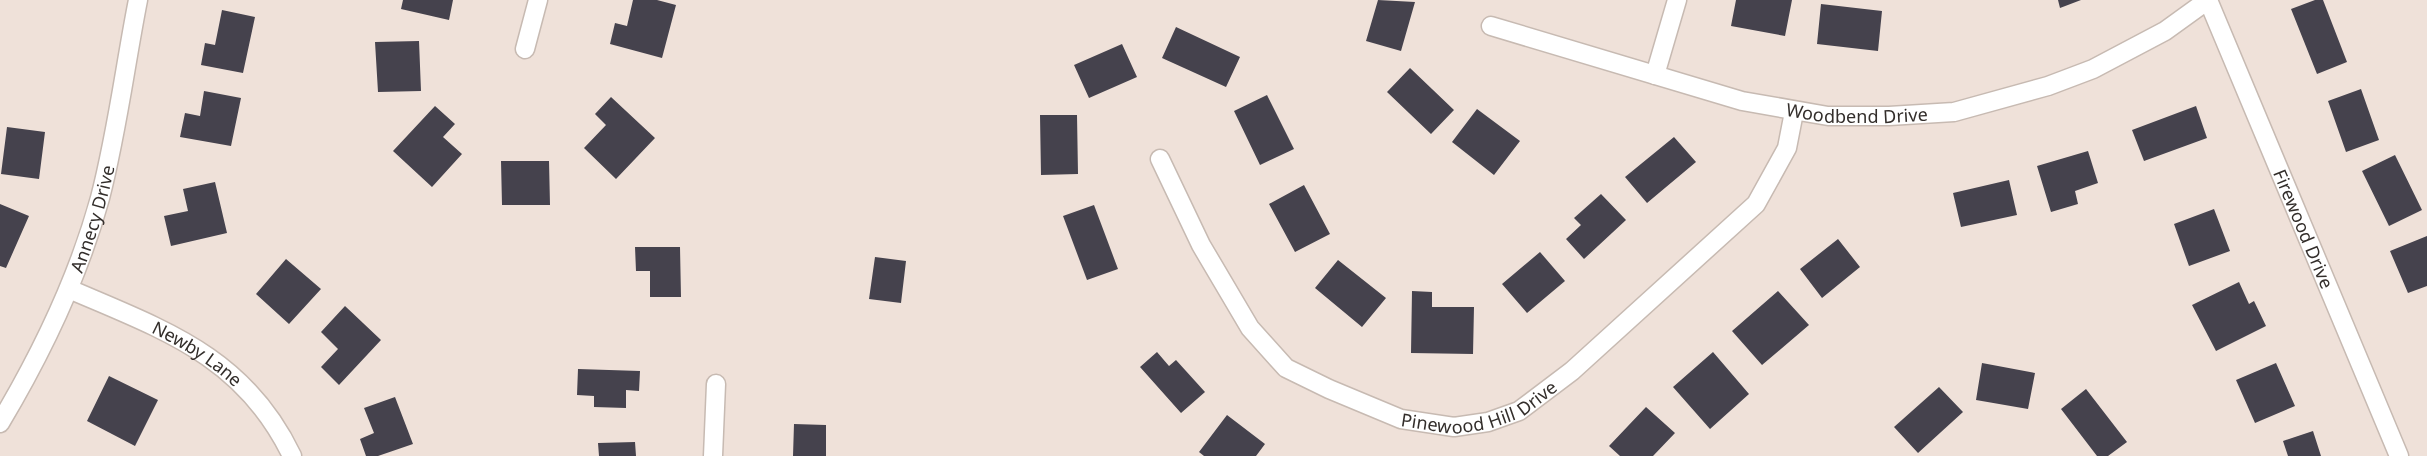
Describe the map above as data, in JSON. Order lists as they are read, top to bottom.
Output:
{
  "streets": {
    "street": [
      "Woodbend Drive",
      "Annecy Drive",
      "Firewood Drive",
      "Newby Lane",
      "Pinewood Hill Drive"
    ]
  },
  "crossings": [
    ["Woodbend Drive", "Firewood Drive"],
    ["Woodbend Drive", "Pinewood Hill Drive"],
    ["Annecy Drive", "Newby Lane"]
  ]
}
